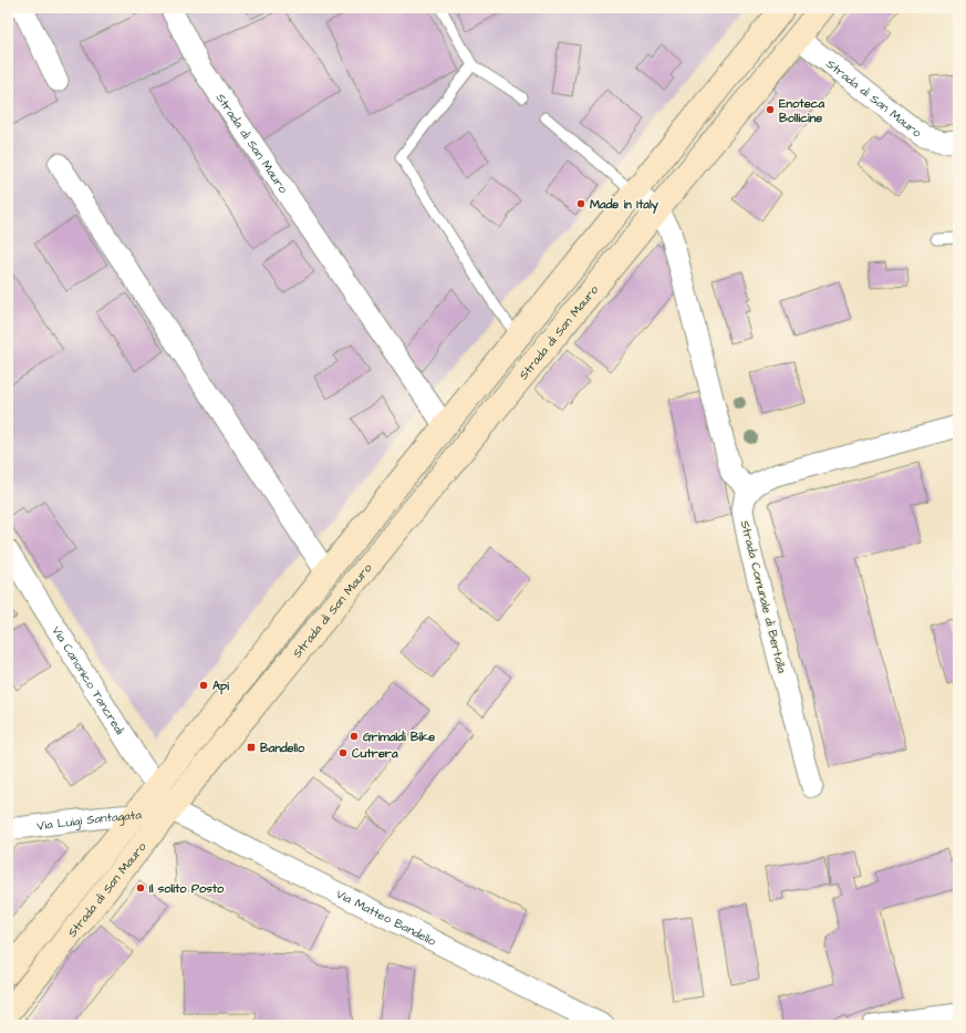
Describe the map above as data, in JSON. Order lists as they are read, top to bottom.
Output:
{
  "streets": {
    "main road": ["Strada di San Mauro"],
    "street": [
      "Strada Comunale di Bertolla",
      "Via Canonico Tancredi",
      "Via Luigi Santagata",
      "Via Matteo Bandello"
    ]
  },
  "crossings": [
    ["Strada di San Mauro", "Via Canonico Tancredi"],
    ["Strada di San Mauro", "Via Luigi Santagata"],
    ["Strada di San Mauro", "Via Matteo Bandello"],
    ["Via Canonico Tancredi", "Via Luigi Santagata"],
    ["Via Canonico Tancredi", "Via Matteo Bandello"],
    ["Via Luigi Santagata", "Via Matteo Bandello"]
  ],
  "places": {
    "other": [
      "Enoteca Bollicine",
      "Made in Italy",
      "Api",
      "Grimaldi Bike",
      "Cutrera",
      "Il solito Posto"
    ],
    "transit": ["Bandello"]
  }
}
